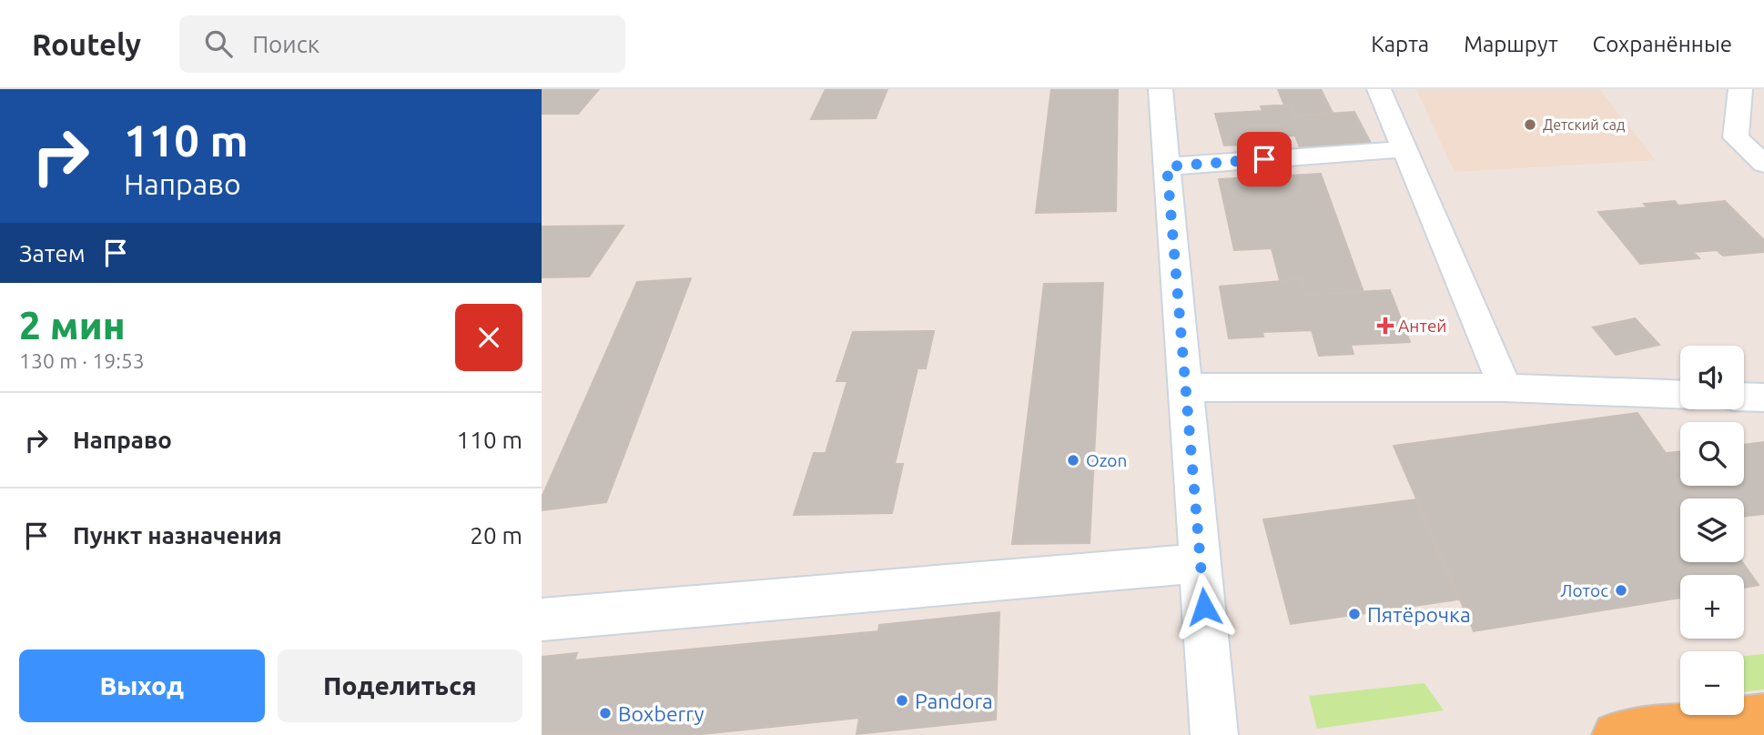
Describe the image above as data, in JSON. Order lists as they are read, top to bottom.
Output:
{
  "places": {
    "other": [
      "Детский сад",
      "Ozon",
      "Лотос",
      "Пятёрочка",
      "Pandora",
      "Boxberry"
    ],
    "health": ["Антей"]
  },
  "page": {
    "header": "Routely",
    "search": "Поиск",
    "nav": ["Карта", "Маршрут", "Сохранённые"],
    "turn": ["110 m", "Направо"],
    "then": "Затем",
    "heading": ["2 мин", "130 m · 19:53"],
    "map_buttons": ["+", "−"],
    "list": [
      {
        "name": "Направо",
        "value": "110 m"
      },
      {
        "name": "Пункт назначения",
        "value": "20 m"
      }
    ],
    "buttons": ["Выход", "Поделиться"]
  }
}
